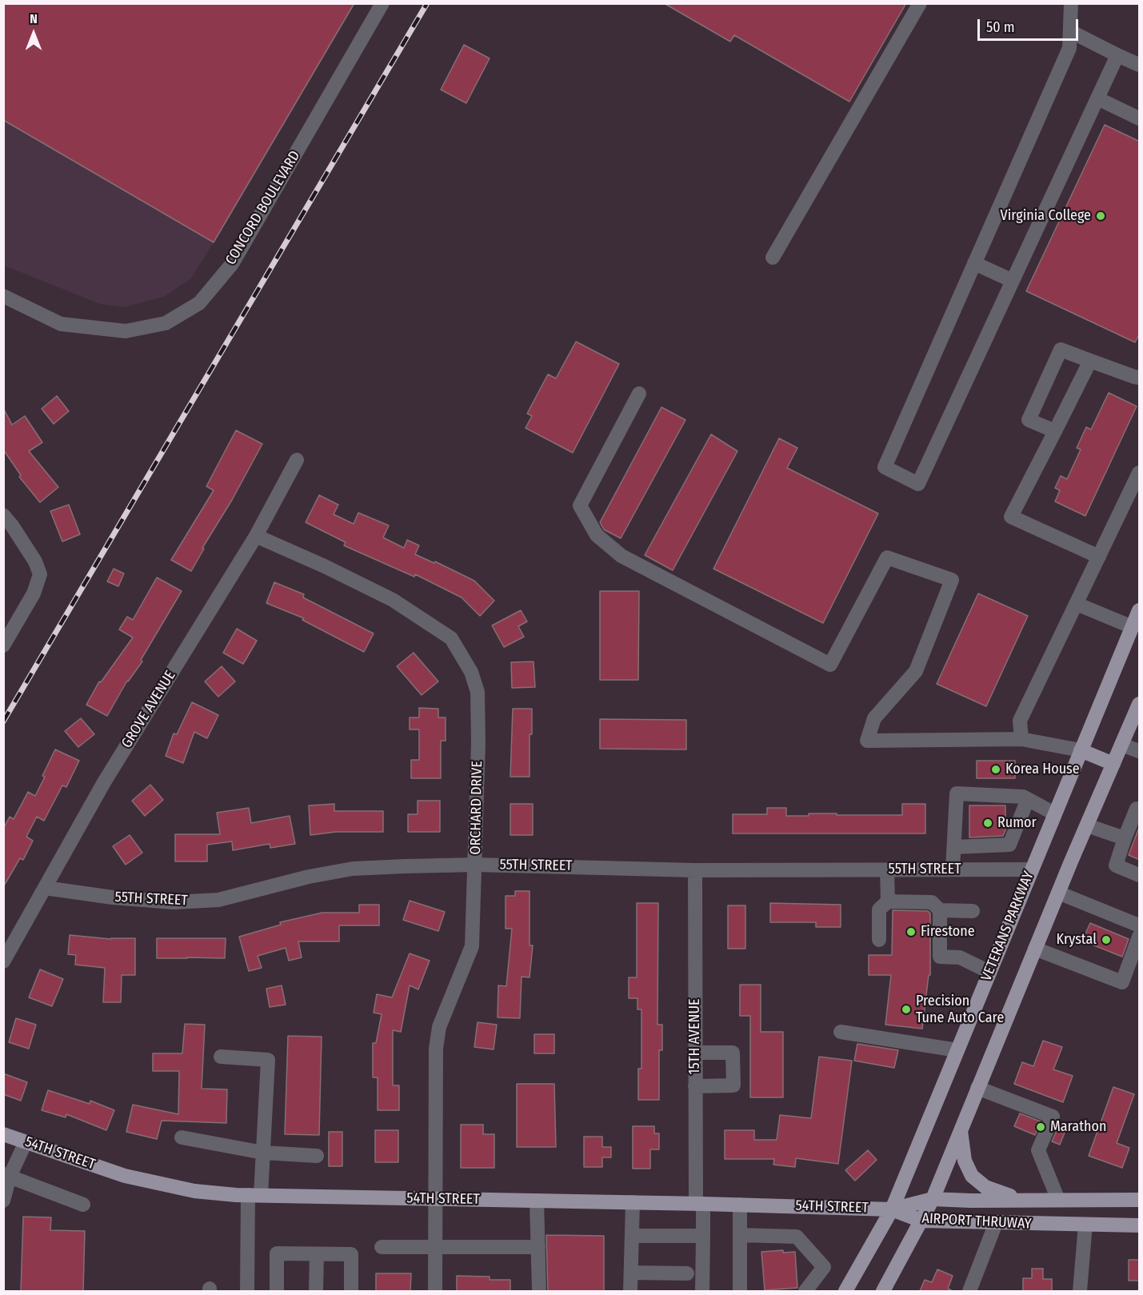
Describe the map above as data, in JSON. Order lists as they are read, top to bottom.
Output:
{
  "streets": {
    "main road": ["VETERANS PARKWAY", "54TH STREET", "AIRPORT THRUWAY"],
    "street": [
      "CONCORD BOULEVARD",
      "GROVE AVENUE",
      "ORCHARD DRIVE",
      "55TH STREET",
      "15TH AVENUE"
    ]
  },
  "crossings": [
    ["GROVE AVENUE", "ORCHARD DRIVE"],
    ["GROVE AVENUE", "55TH STREET"],
    ["ORCHARD DRIVE", "55TH STREET"],
    ["ORCHARD DRIVE", "54TH STREET"],
    ["55TH STREET", "VETERANS PARKWAY"],
    ["55TH STREET", "15TH AVENUE"],
    ["VETERANS PARKWAY", "54TH STREET"],
    ["VETERANS PARKWAY", "AIRPORT THRUWAY"],
    ["15TH AVENUE", "54TH STREET"],
    ["54TH STREET", "AIRPORT THRUWAY"]
  ],
  "places": [
    "Virginia College",
    "Korea House",
    "Rumor",
    "Firestone",
    "Krystal",
    "Precision Tune Auto Care",
    "Marathon"
  ],
  "scale_bar": "50 m",
  "north": "top"
}
